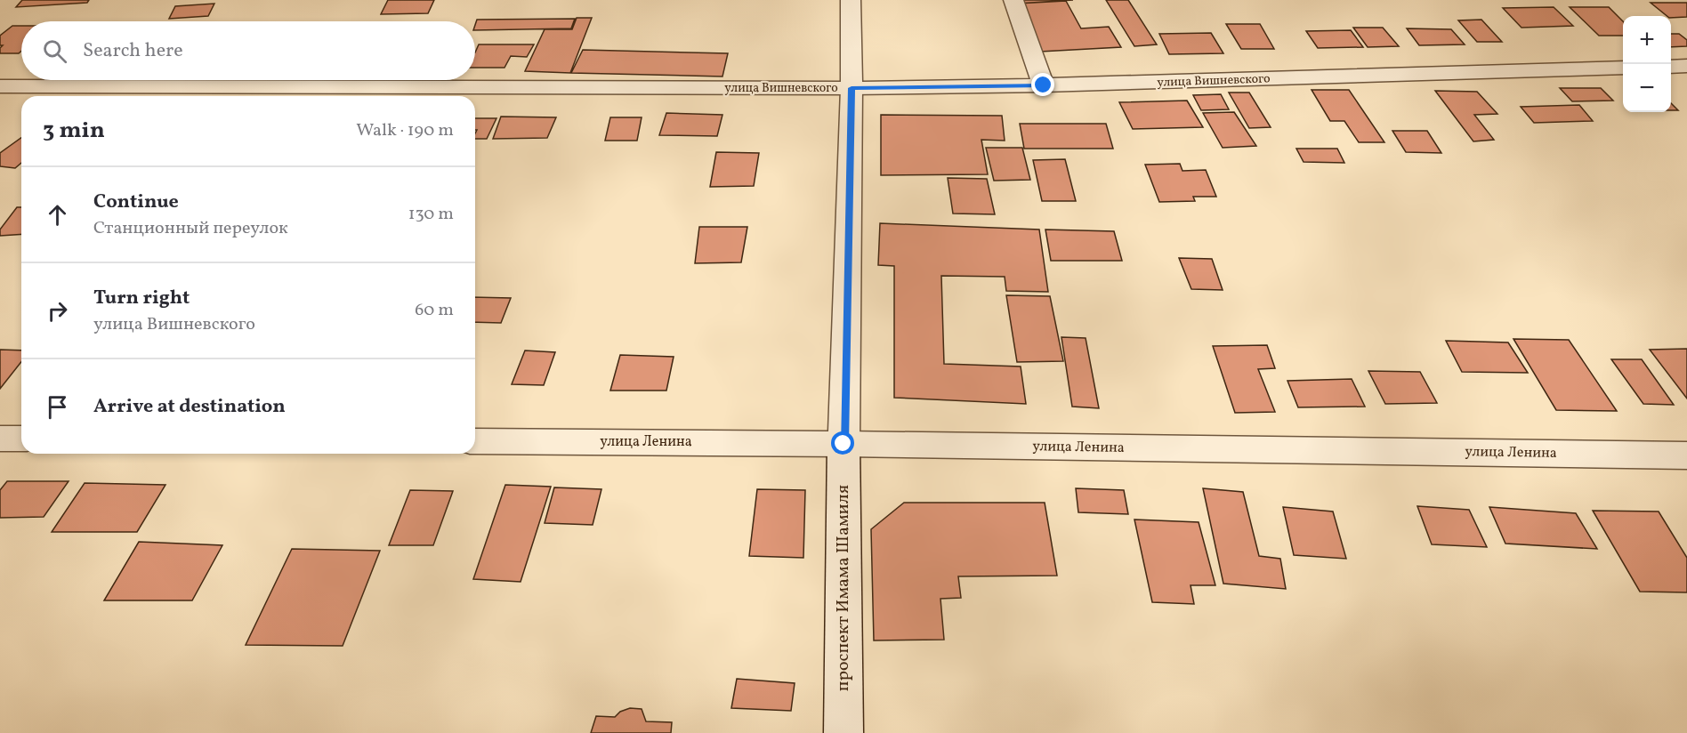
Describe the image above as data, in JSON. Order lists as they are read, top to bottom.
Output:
{
  "streets": {
    "street": ["улица Вишневского", "улица Ленина", "проспект Имама Шамиля"]
  },
  "crossings": [
    ["улица Вишневского", "проспект Имама Шамиля"],
    ["улица Ленина", "проспект Имама Шамиля"]
  ],
  "page": {
    "map_buttons": ["+", "−"],
    "search": "Search here",
    "heading": ["3 min", "Walk · 190 m"],
    "list": [
      ["Continue", "Станционный переулок", "130 m"],
      ["Turn right", "улица Вишневского", "60 m"],
      "Arrive at destination"
    ]
  }
}
